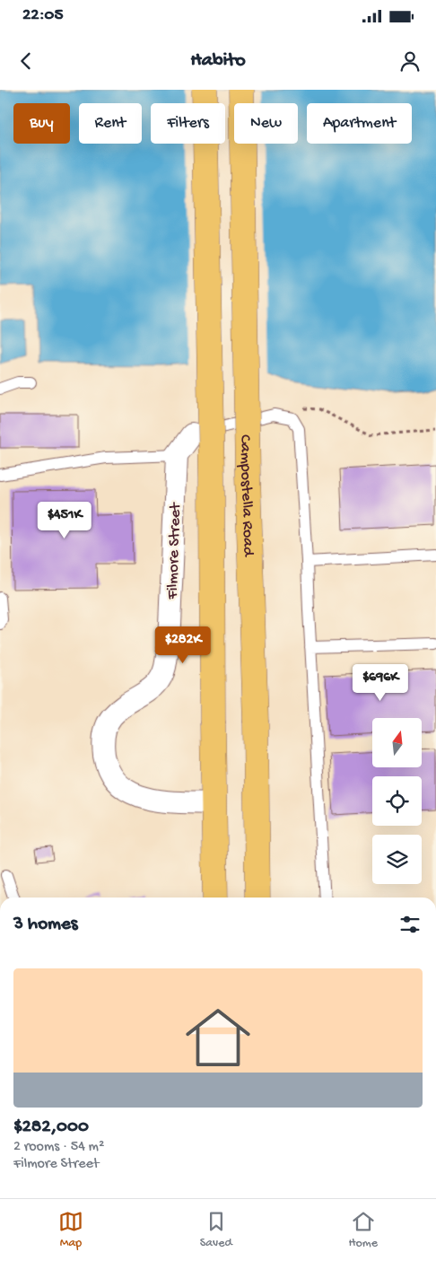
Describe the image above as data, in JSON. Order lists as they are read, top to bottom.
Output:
{
  "streets": {
    "main road": ["Campostella Road"],
    "street": ["Filmore Street"]
  },
  "north": "top",
  "page": {
    "status": "22:05",
    "header": "Habito",
    "chip": [
      "Buy",
      "Rent",
      "Filters",
      "New",
      "Apartment"
    ],
    "price": ["$451K", "$282K", "$696K"],
    "heading": "3 homes",
    "list": [
      {
        "name": "$282,000",
        "note": "2 rooms · 54 m² · Filmore Street"
      }
    ],
    "tabs": ["Map", "Saved", "Home"]
  }
}
